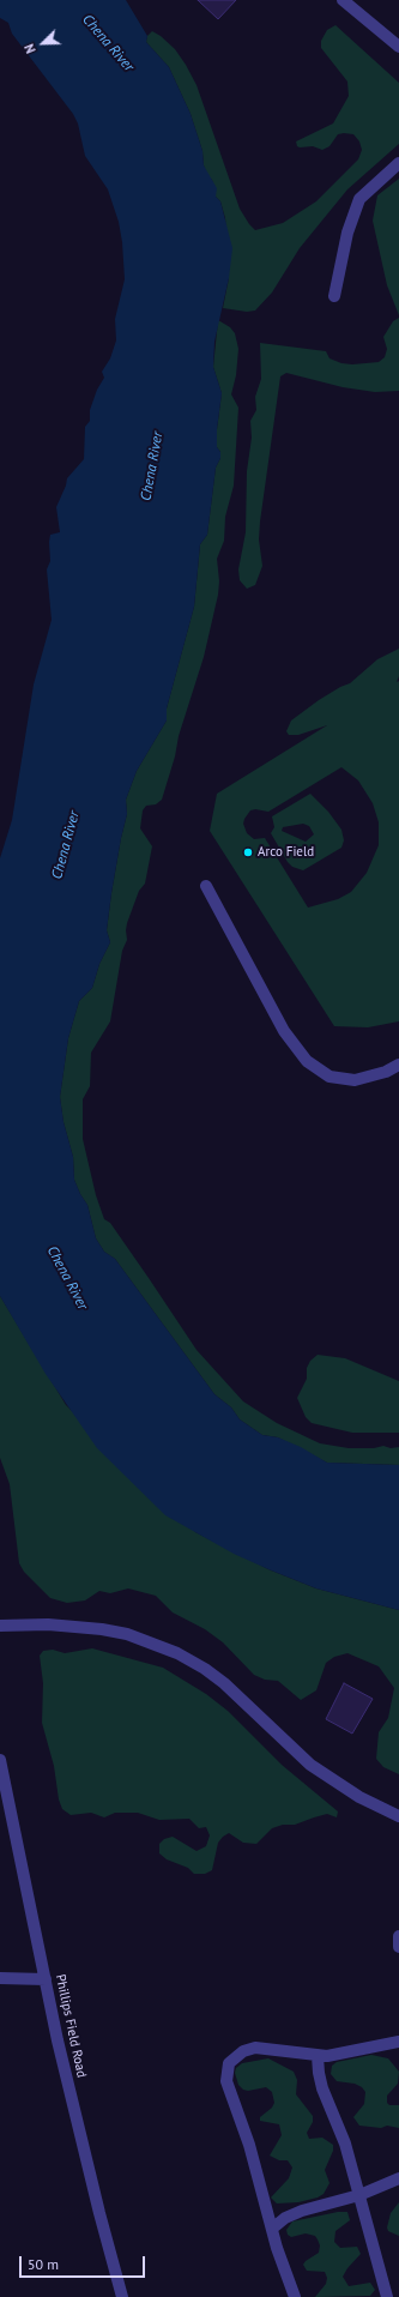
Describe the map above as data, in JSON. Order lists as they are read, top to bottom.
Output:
{
  "streets": {
    "street": ["Phillips Field Road"]
  },
  "water": ["Chena River"],
  "places": ["Arco Field"],
  "scale_bar": "50 m",
  "north": "bottom left"
}
